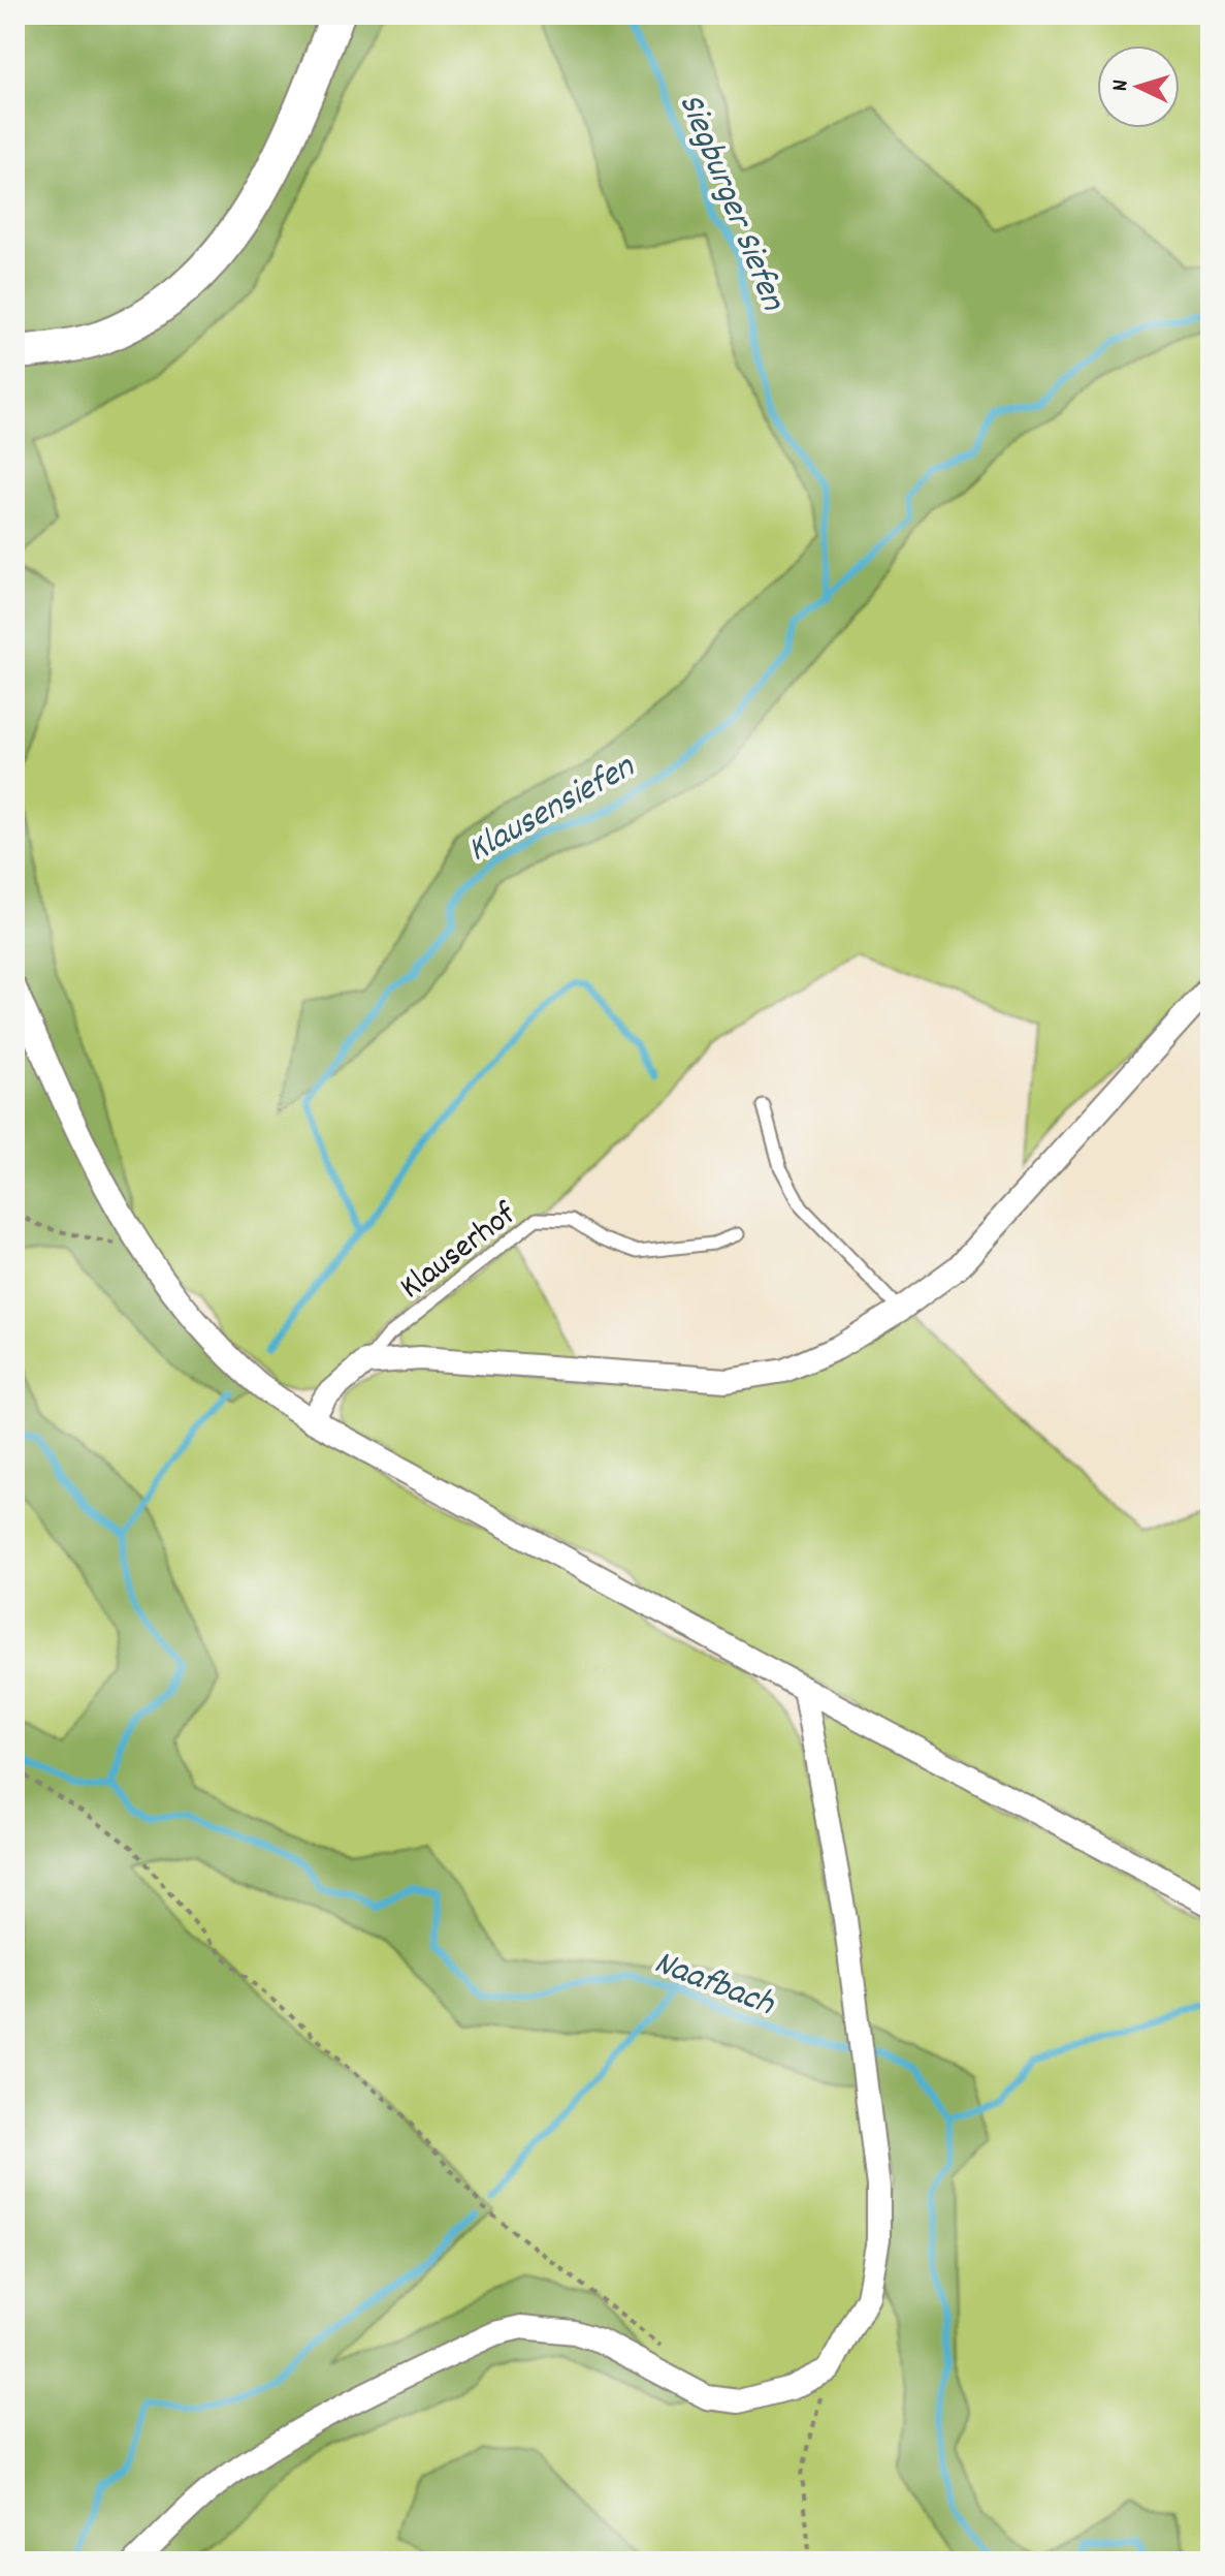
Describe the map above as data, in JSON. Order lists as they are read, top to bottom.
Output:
{
  "streets": {
    "lane": ["Klauserhof"]
  },
  "water": ["Siegburger Siefen", "Klausensiefen", "Naafbach"],
  "north": "left"
}
